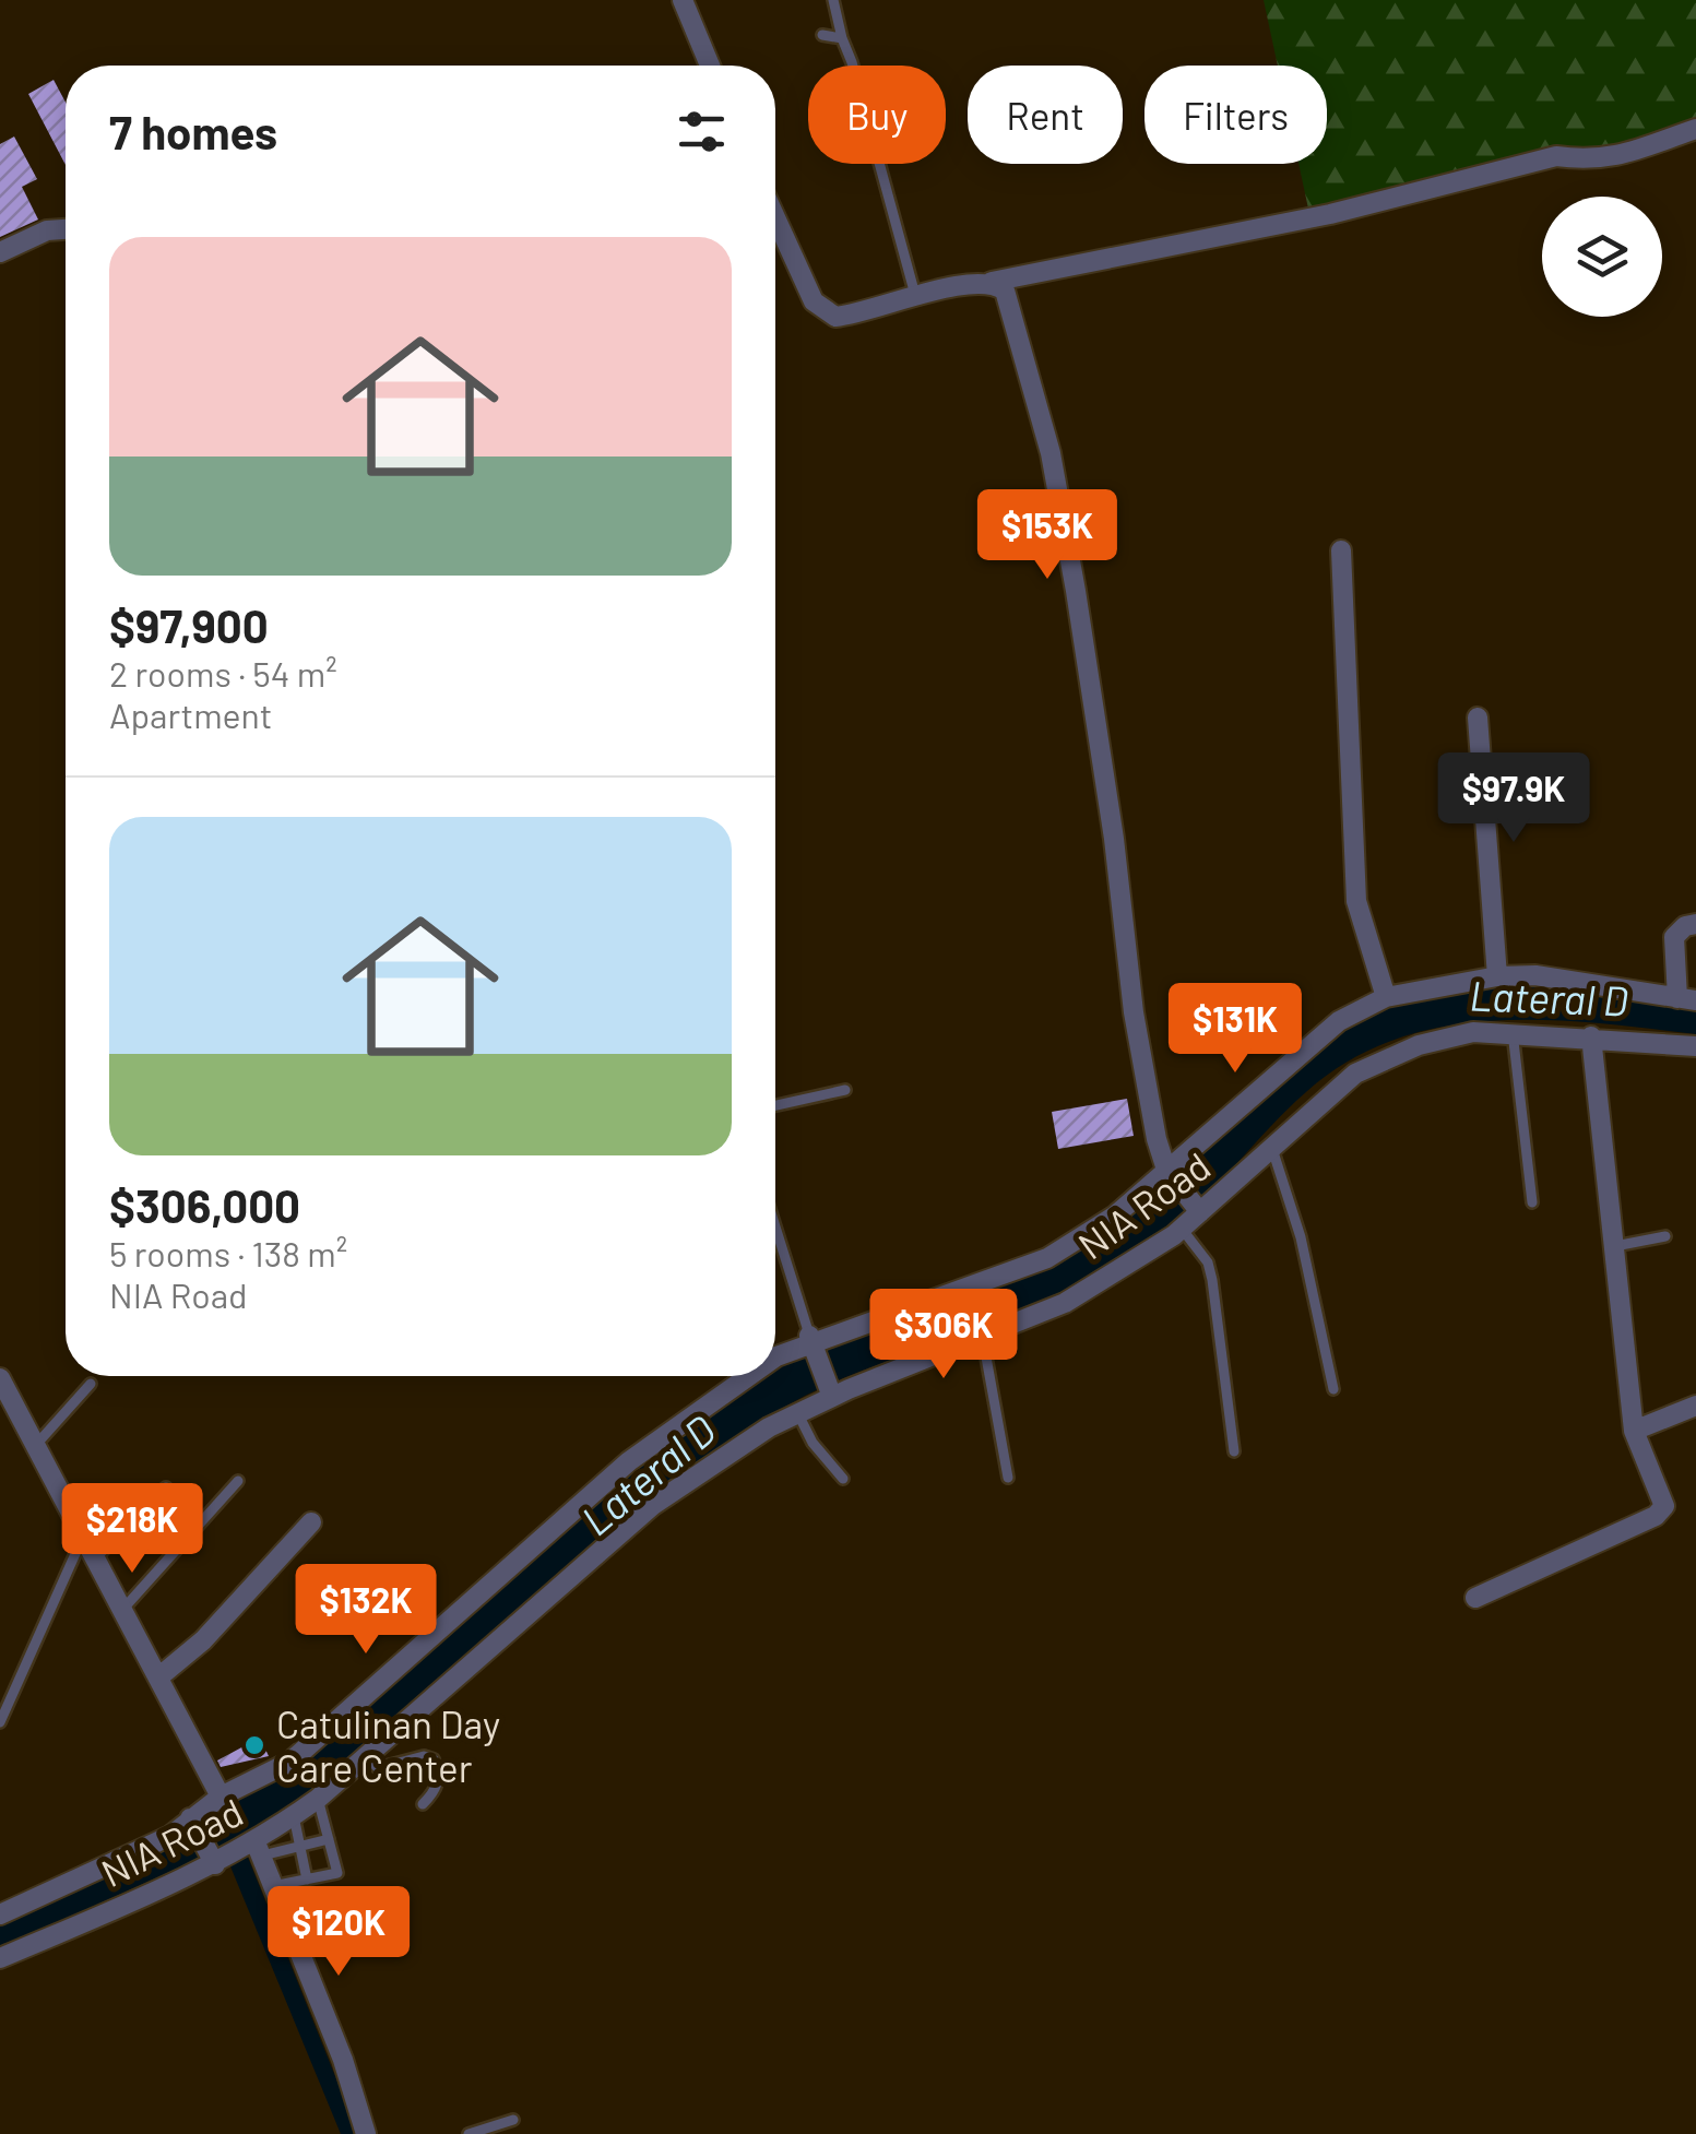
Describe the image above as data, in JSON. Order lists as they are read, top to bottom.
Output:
{
  "streets": {
    "street": ["NIA Road"]
  },
  "water": ["Lateral D"],
  "places": ["Catulinan Day Care Center"],
  "page": {
    "chip": ["Buy", "Rent", "Filters"],
    "heading": "7 homes",
    "list": [
      {
        "name": "$97,900",
        "note": "2 rooms · 54 m² · Apartment"
      },
      {
        "name": "$306,000",
        "note": "5 rooms · 138 m² · NIA Road"
      }
    ],
    "price": [
      "$153K",
      "$97.9K",
      "$131K",
      "$306K",
      "$218K",
      "$132K",
      "$120K"
    ]
  }
}
